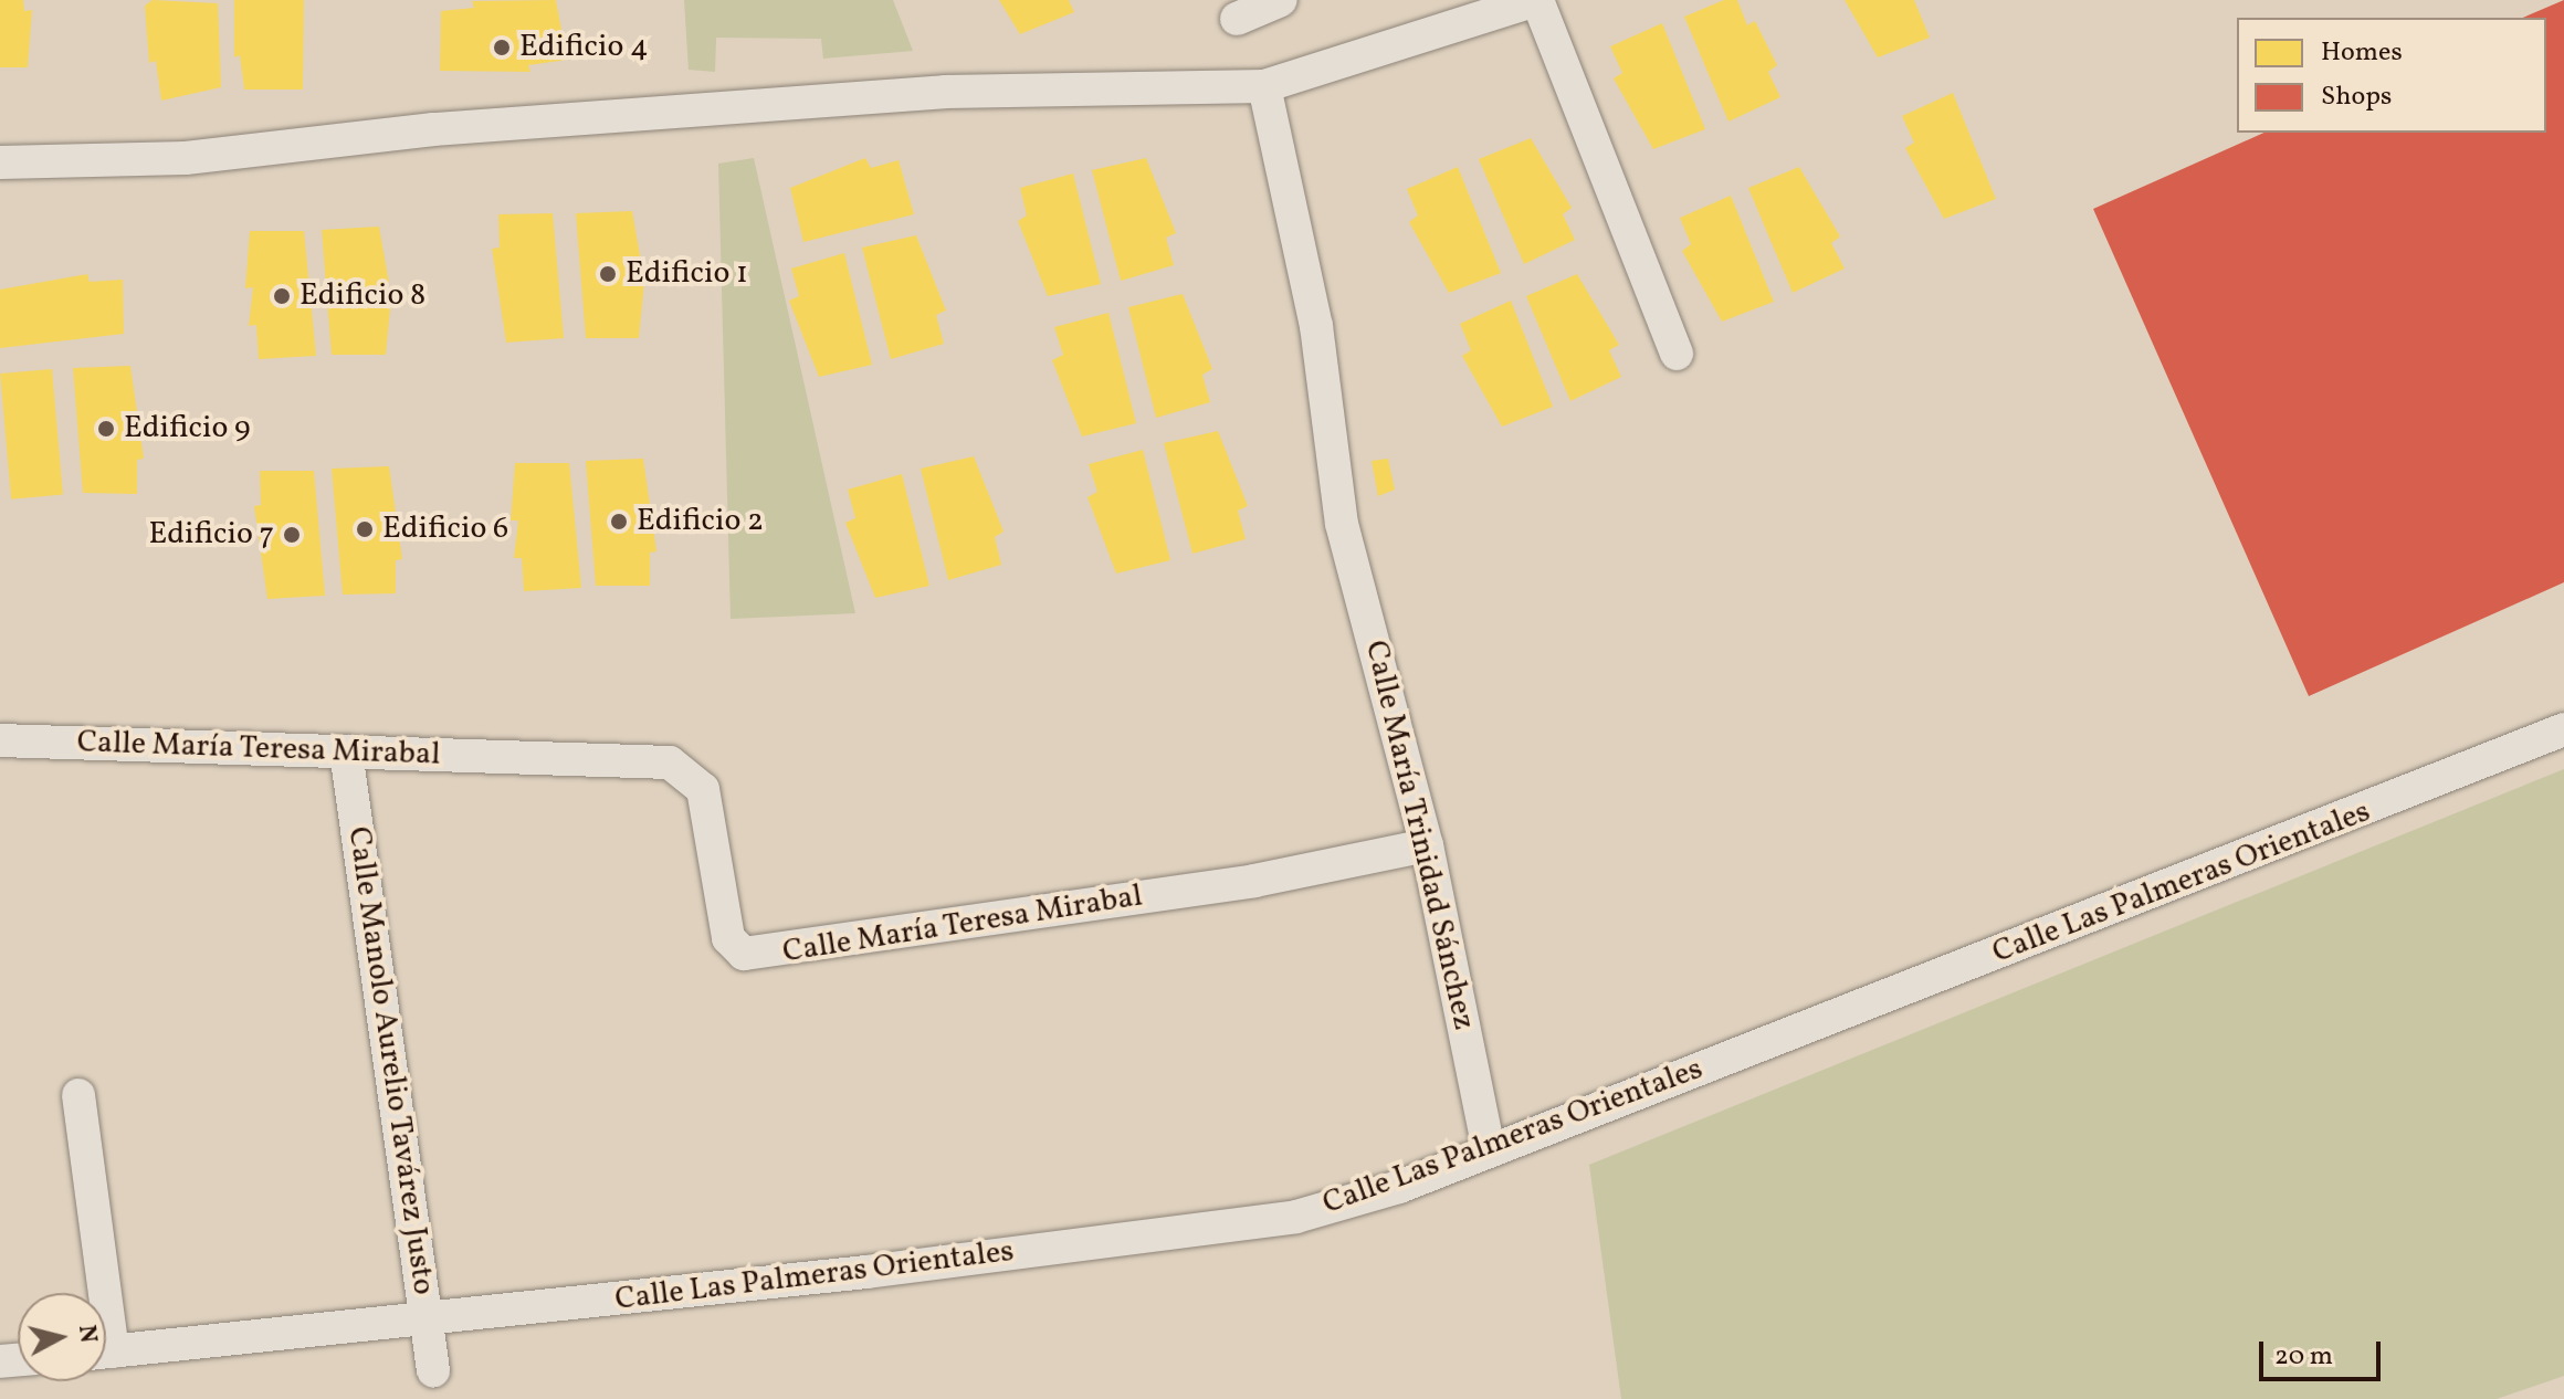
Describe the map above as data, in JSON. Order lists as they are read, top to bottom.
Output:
{
  "streets": {
    "street": [
      "Calle María Teresa Mirabal",
      "Calle María Trinidad Sánchez",
      "Calle Las Palmeras Orientales",
      "Calle Manolo Aurelio Tavárez Justo"
    ]
  },
  "crossings": [
    ["Calle María Teresa Mirabal", "Calle María Trinidad Sánchez"],
    ["Calle María Teresa Mirabal", "Calle Manolo Aurelio Tavárez Justo"],
    ["Calle María Trinidad Sánchez", "Calle Las Palmeras Orientales"],
    ["Calle Las Palmeras Orientales", "Calle Manolo Aurelio Tavárez Justo"]
  ],
  "places": [
    "Edificio 4",
    "Edificio 1",
    "Edificio 8",
    "Edificio 9",
    "Edificio 2",
    "Edificio 6",
    "Edificio 7"
  ],
  "legend": ["Homes", "Shops"],
  "scale_bar": "20 m",
  "north": "right"
}
